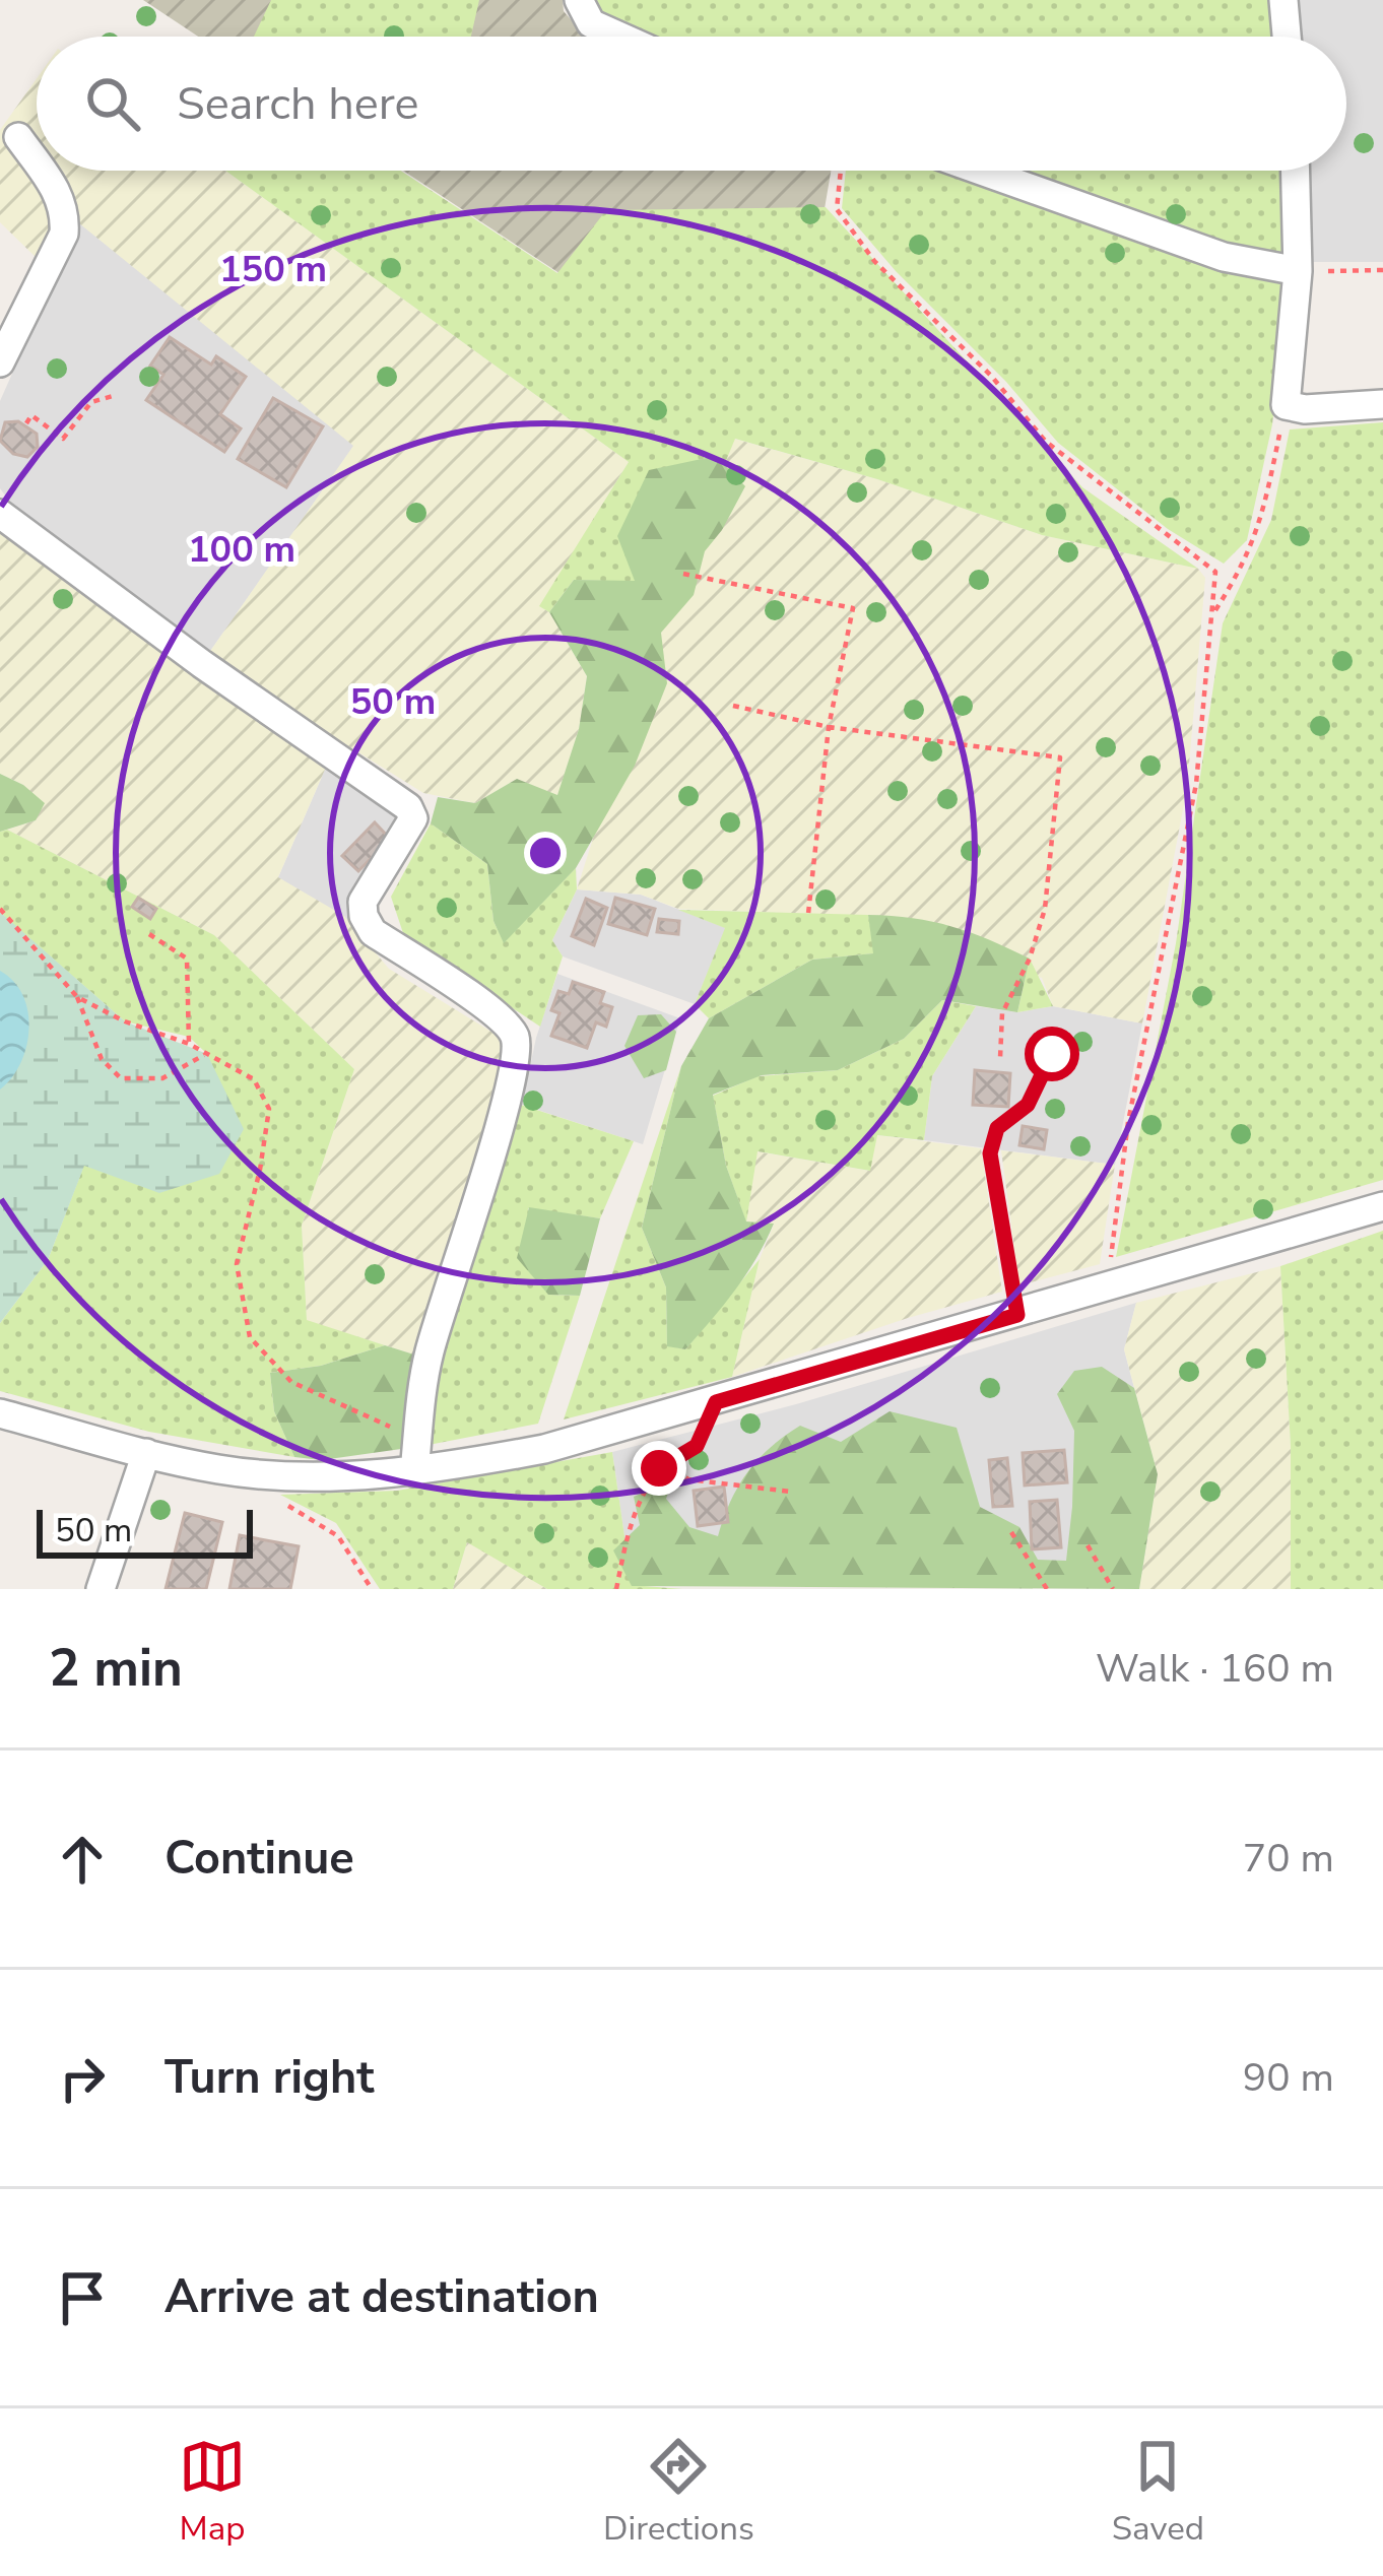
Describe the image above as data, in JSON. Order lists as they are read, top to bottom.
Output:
{
  "scale_bar": "50 m",
  "page": {
    "search": "Search here",
    "scale": "50 m",
    "heading": ["2 min", "Walk · 160 m"],
    "list": [
      ["Continue", "70 m"],
      ["Turn right", "90 m"],
      "Arrive at destination"
    ],
    "nav": ["Map", "Directions", "Saved"]
  },
  "rings": ["150 m", "100 m", "50 m"]
}
